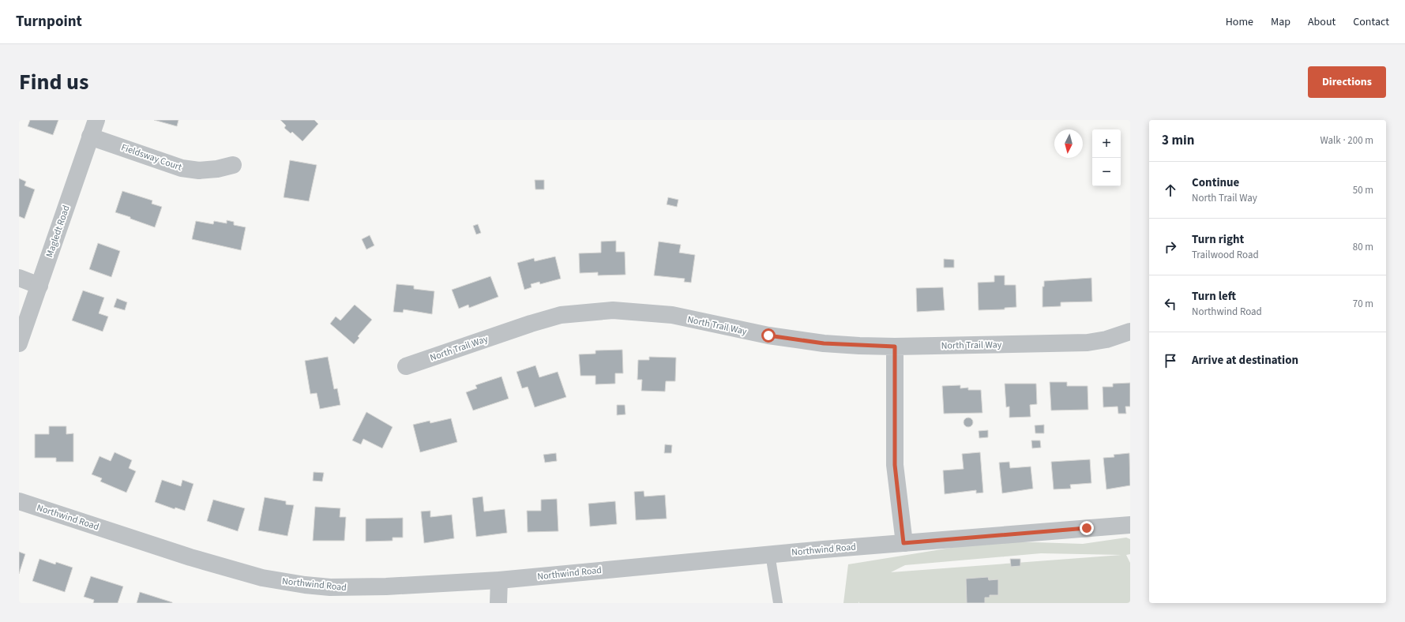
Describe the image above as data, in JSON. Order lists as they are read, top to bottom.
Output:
{
  "streets": {
    "street": [
      "Fieldsway Court",
      "Magledt Road",
      "North Trail Way",
      "Northwind Road"
    ]
  },
  "crossings": [
    ["Fieldsway Court", "Magledt Road"]
  ],
  "north": "bottom",
  "page": {
    "header": "Turnpoint",
    "nav": [
      "Home",
      "Map",
      "About",
      "Contact"
    ],
    "title": "Find us",
    "buttons": "Directions",
    "heading": ["3 min", "Walk · 200 m"],
    "map_buttons": ["+", "−"],
    "list": [
      ["Continue", "North Trail Way", "50 m"],
      ["Turn right", "Trailwood Road", "80 m"],
      ["Turn left", "Northwind Road", "70 m"],
      "Arrive at destination"
    ]
  }
}
